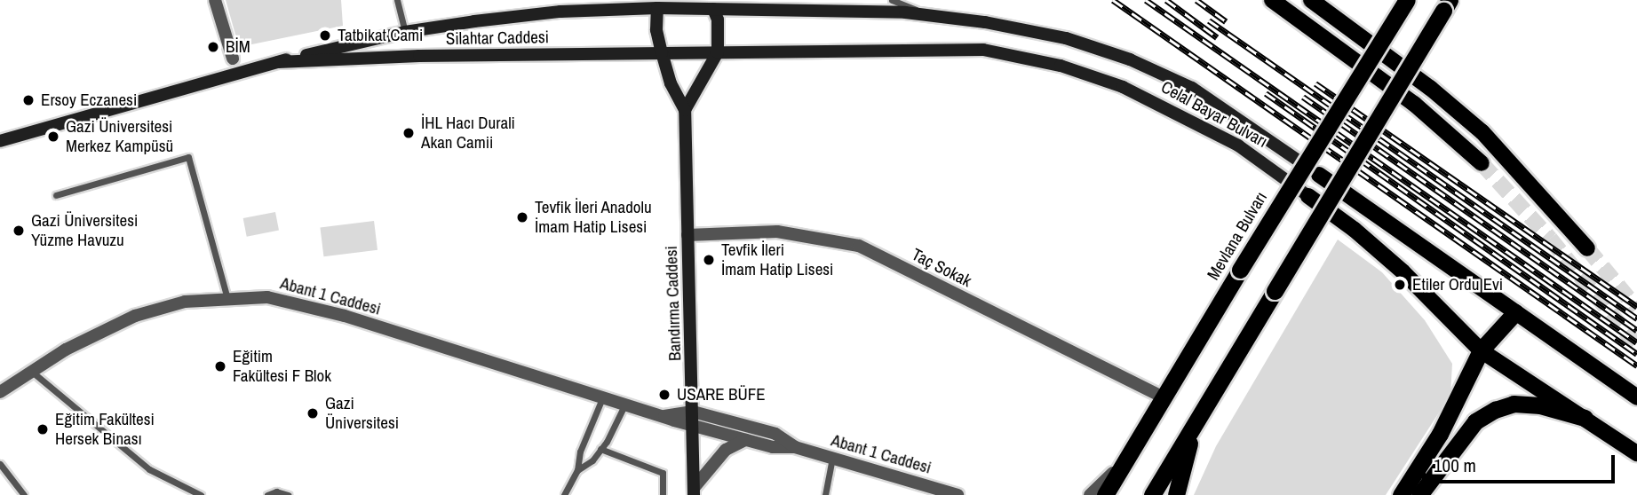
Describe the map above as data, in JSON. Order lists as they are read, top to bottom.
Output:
{
  "streets": {
    "highway": ["Mevlana Bulvarı"],
    "main road": ["Silahtar Caddesi", "Celal Bayar Bulvarı", "Bandırma Caddesi"],
    "street": ["Taç Sokak", "Abant 1 Caddesi"]
  },
  "crossings": [
    ["Silahtar Caddesi", "Celal Bayar Bulvarı"],
    ["Silahtar Caddesi", "Bandırma Caddesi"],
    ["Mevlana Bulvarı", "Taç Sokak"],
    ["Taç Sokak", "Bandırma Caddesi"],
    ["Abant 1 Caddesi", "Bandırma Caddesi"]
  ],
  "places": [
    "Tatbikat Cami",
    "BİM",
    "Ersoy Eczanesi",
    "İHL Hacı Durali Akan Camii",
    "Gazi Üniversitesi Merkez Kampüsü",
    "Tevfik İleri Anadolu İmam Hatip Lisesi",
    "Gazi Üniversitesi Yüzme Havuzu",
    "Tevfik İleri İmam Hatip Lisesi",
    "Etiler Ordu Evi",
    "Eğitim Fakültesi F Blok",
    "USARE BÜFE",
    "Gazi Üniversitesi",
    "Eğitim Fakültesi Hersek Binası"
  ],
  "scale_bar": "100 m"
}
